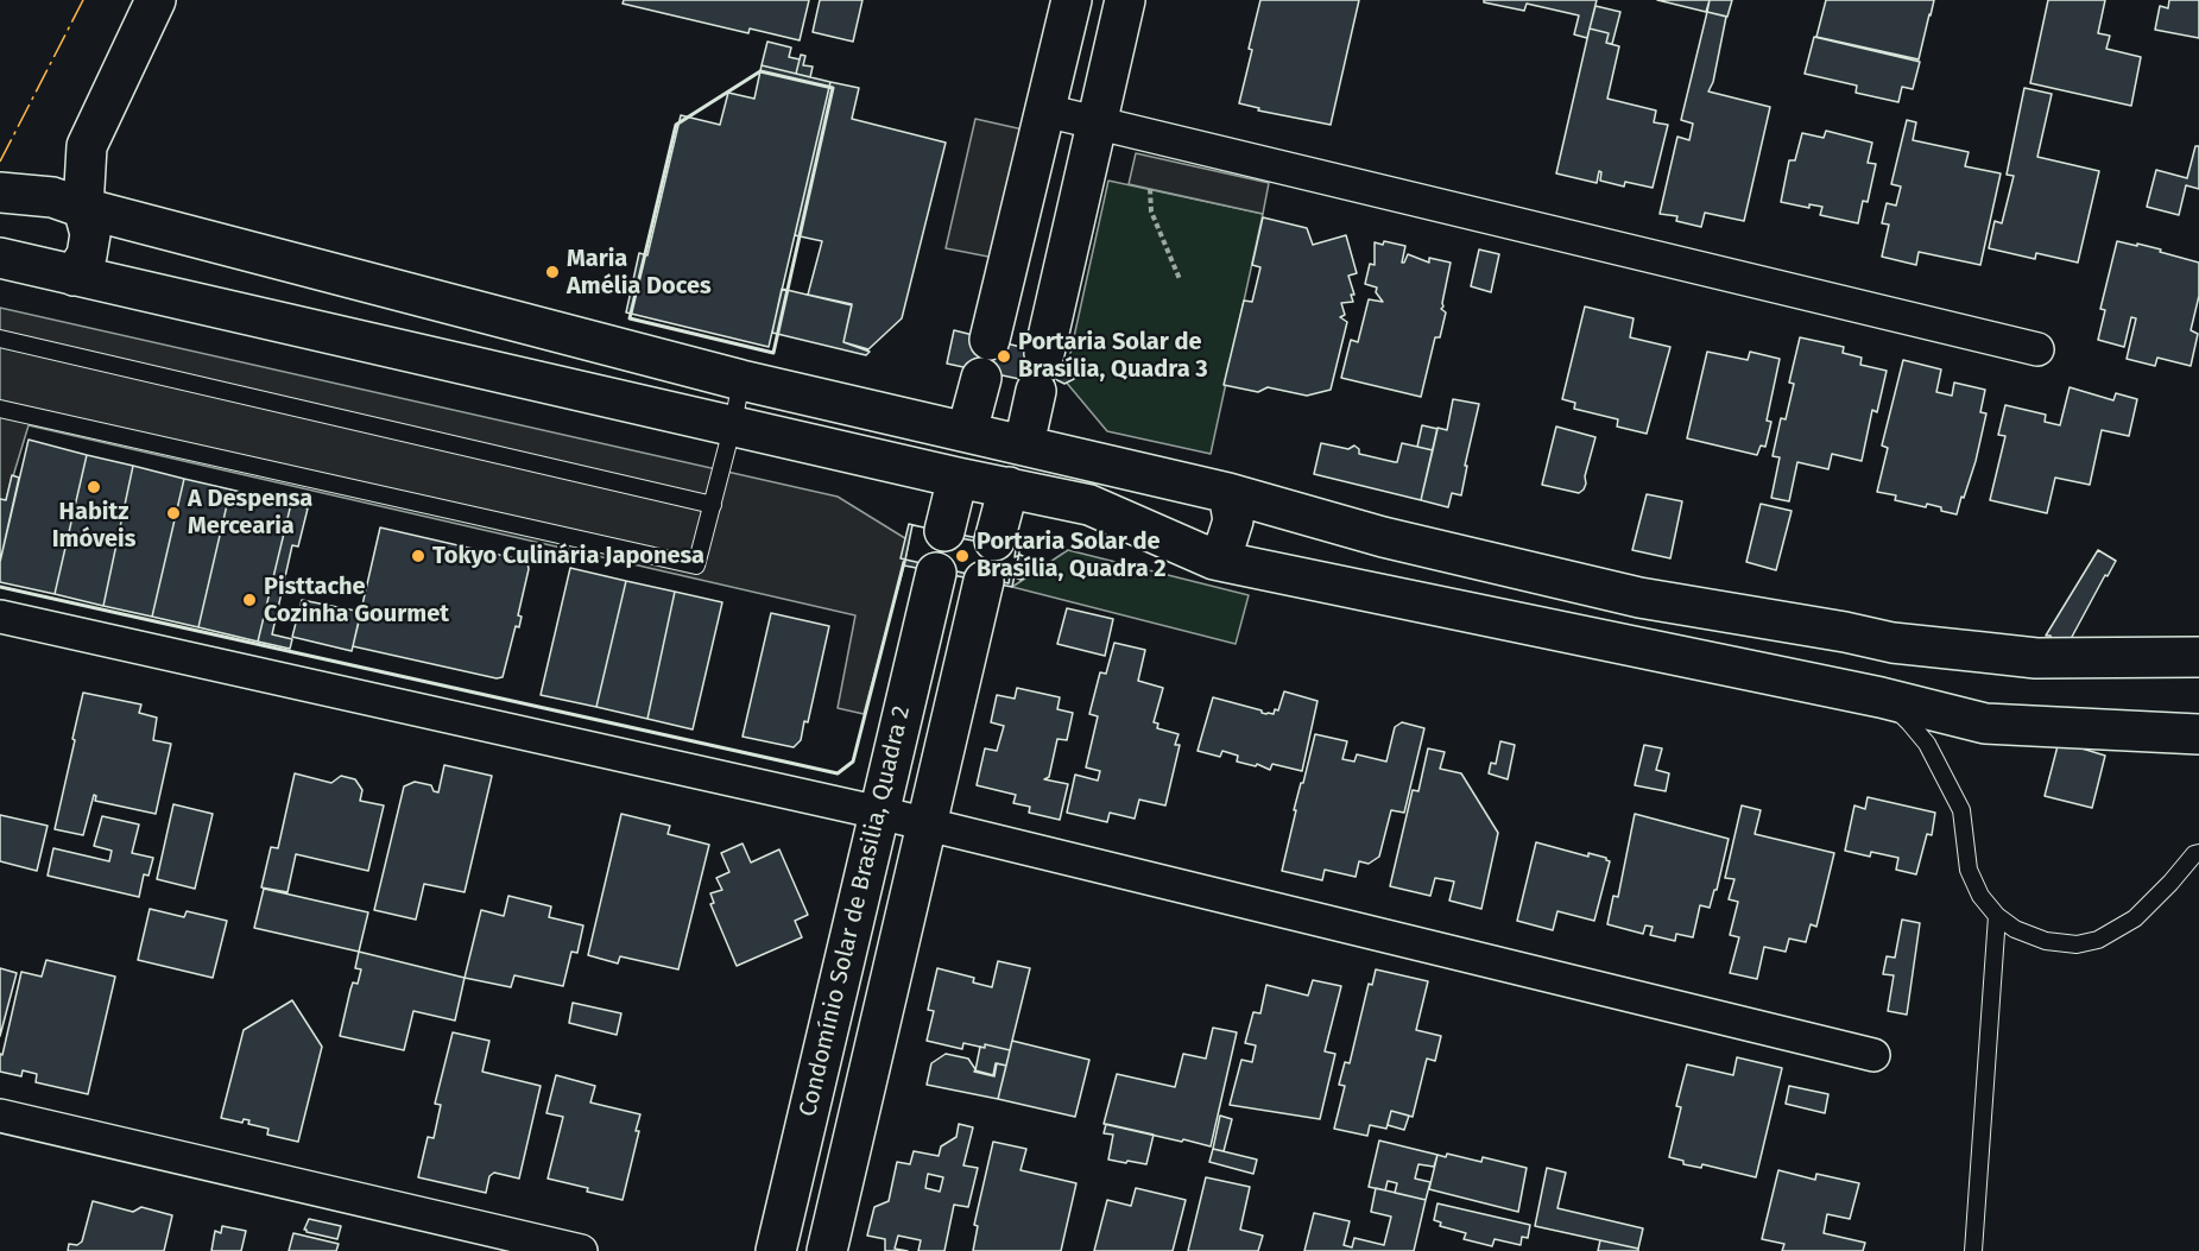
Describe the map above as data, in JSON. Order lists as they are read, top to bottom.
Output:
{
  "streets": {
    "street": ["Condomínio Solar de Brasilia, Quadra 2"]
  },
  "places": [
    "Maria Amélia Doces",
    "Portaria Solar de Brasília, Quadra 3",
    "Habitz Imóveis",
    "A Despensa Mercearia",
    "Tokyo Culinária Japonesa",
    "Portaria Solar de Brasília, Quadra 2",
    "Pisttache Cozinha Gourmet"
  ]
}
